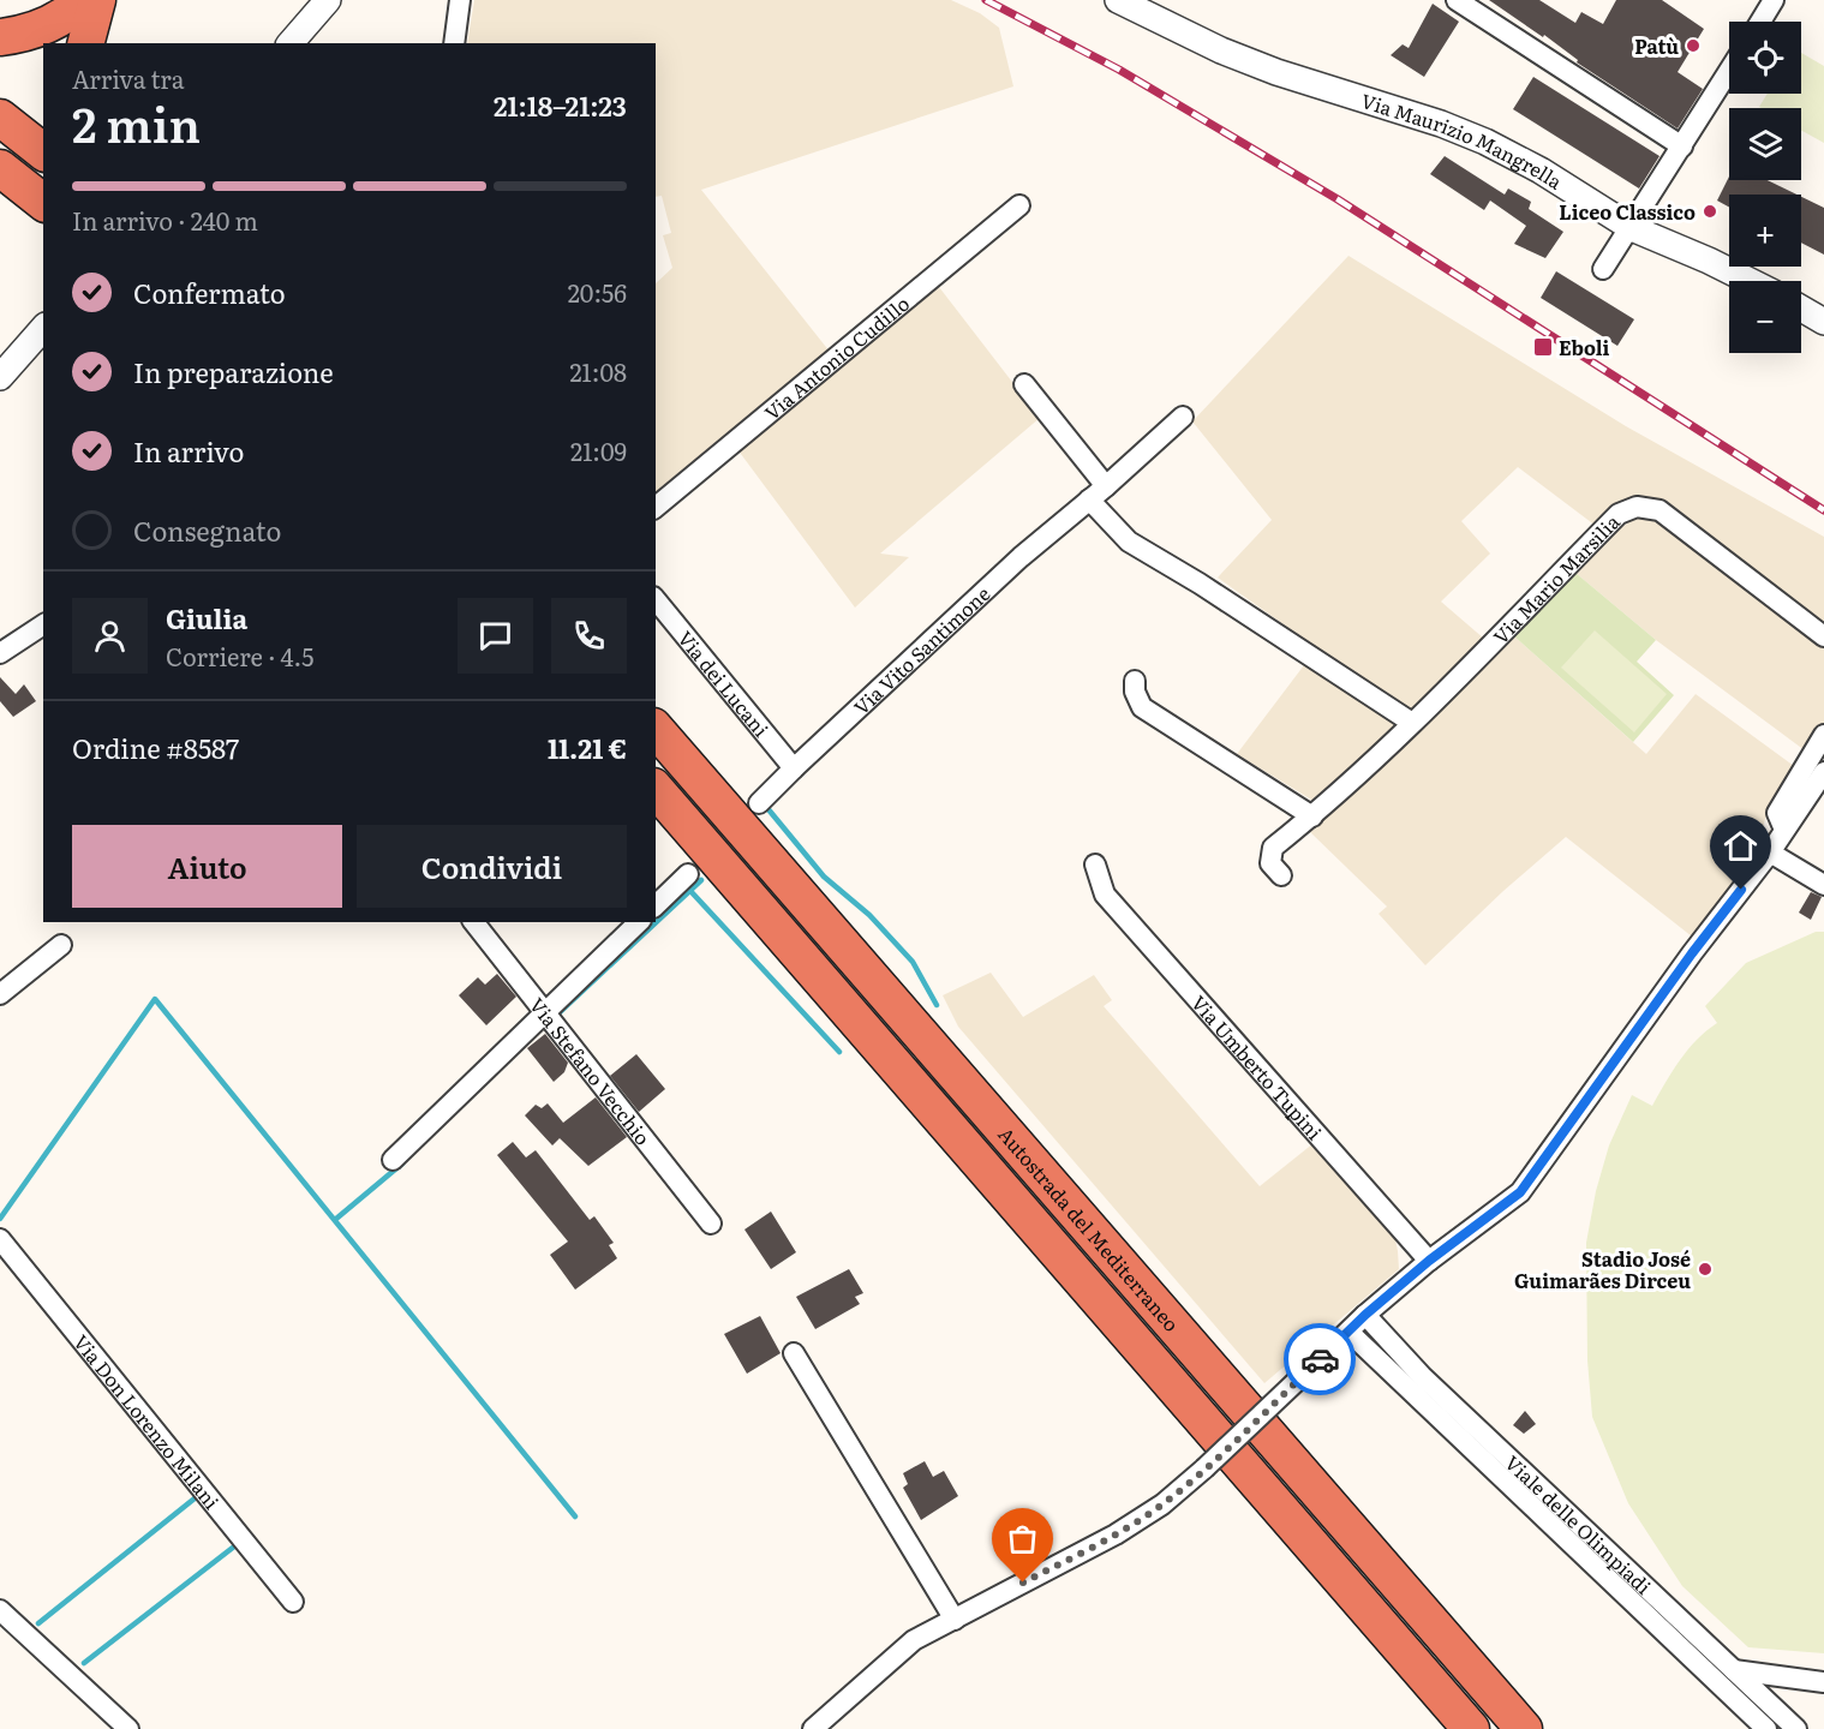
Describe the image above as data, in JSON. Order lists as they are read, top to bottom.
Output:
{
  "streets": {
    "highway": ["Autostrada del Mediterraneo"],
    "street": [
      "Via Maurizio Mangrella",
      "Via Antonio Cudillo",
      "Via Mario Marsilia",
      "Via Vito Santimone",
      "Via dei Lucani",
      "Via Umberto Tupini",
      "Via Stefano Vecchio",
      "Via Don Lorenzo Milani",
      "Viale delle Olimpiadi"
    ]
  },
  "crossings": [
    ["Via Vito Santimone", "Via dei Lucani"]
  ],
  "places": {
    "other": ["Patù", "Liceo Classico", "Stadio José Guimarães Dirceu"],
    "transit": ["Eboli"]
  },
  "page": {
    "map_buttons": ["+", "−"],
    "heading": ["2 min", "Arriva tra", "21:18–21:23"],
    "panel": [
      "Giulia",
      "Corriere · 4.5",
      "Ordine #8587",
      "11.21 €"
    ],
    "bar": "In arrivo · 240 m",
    "list": [
      ["Confermato", "20:56"],
      ["In preparazione", "21:08"],
      ["In arrivo", "21:09"],
      "Consegnato"
    ],
    "buttons": ["Aiuto", "Condividi"]
  }
}
